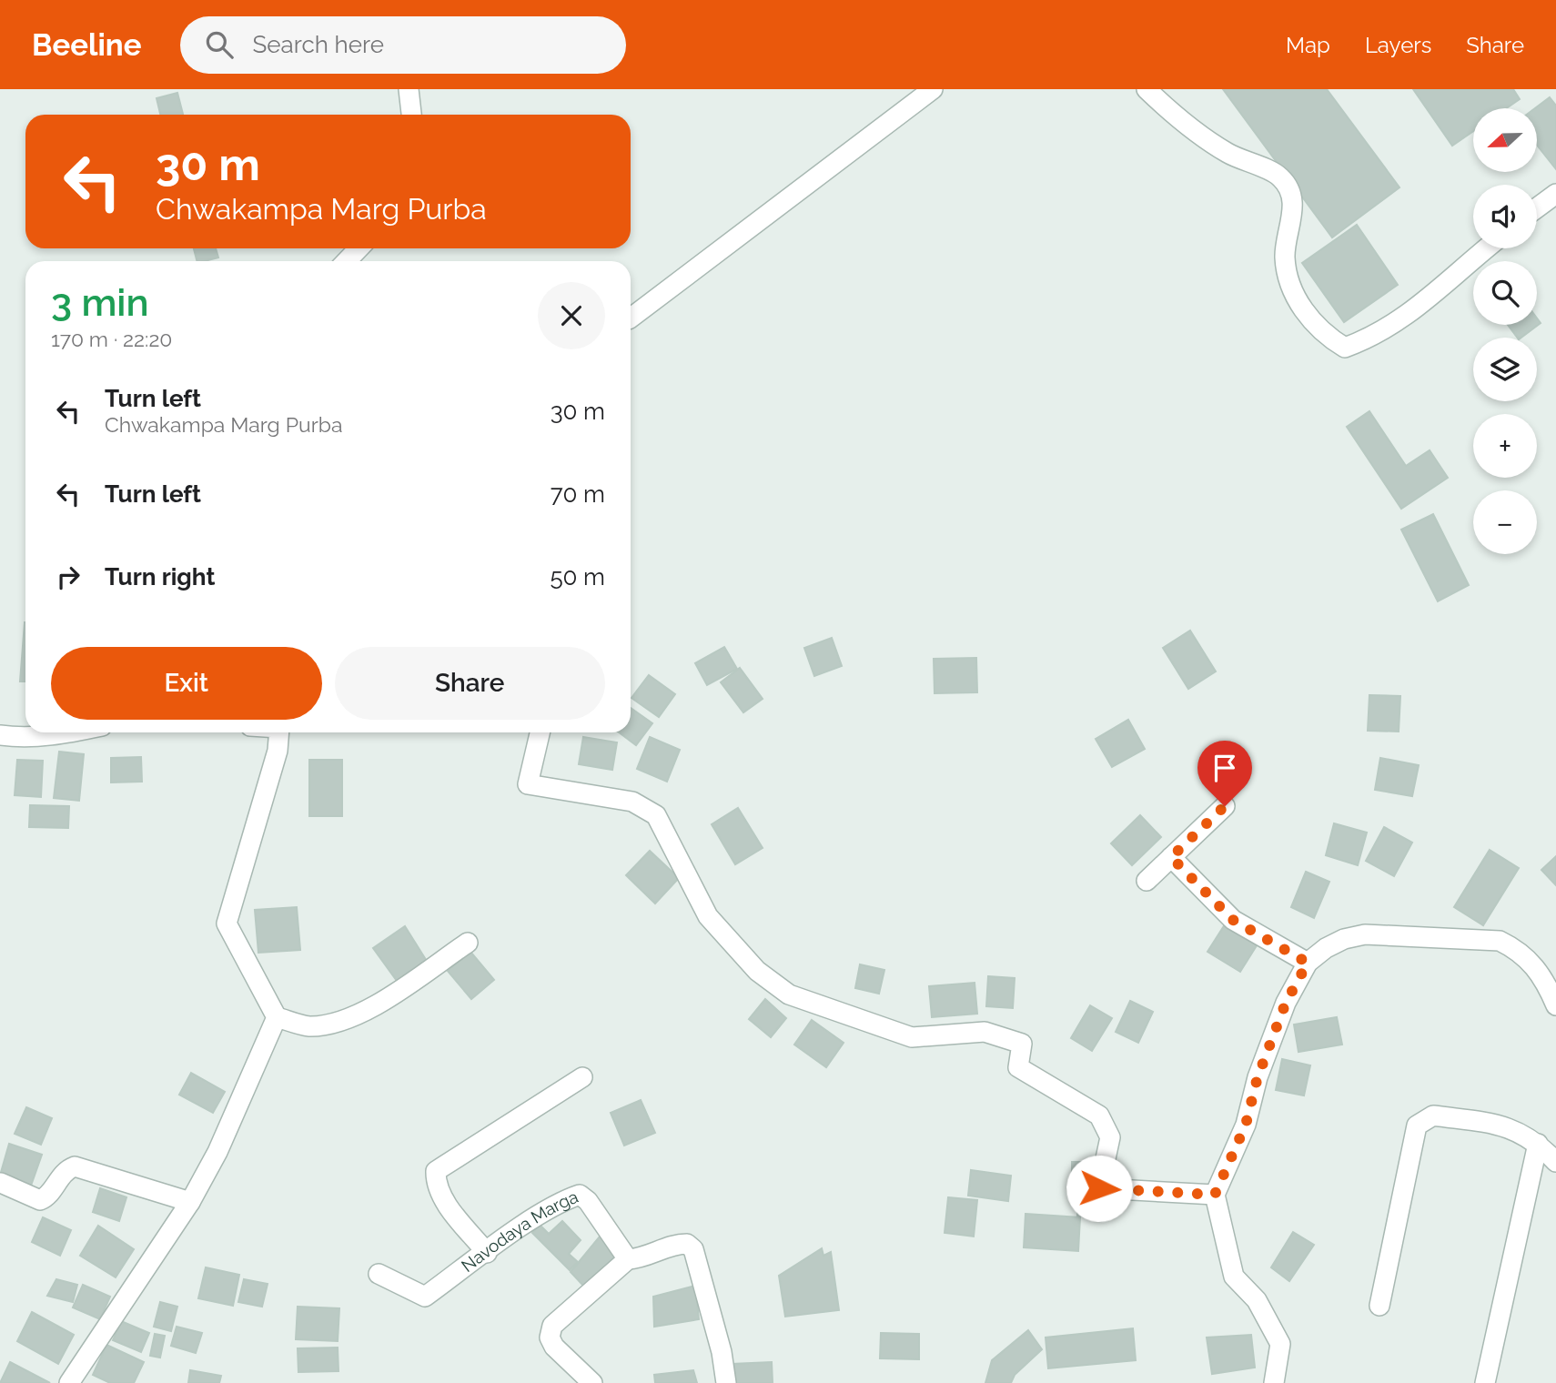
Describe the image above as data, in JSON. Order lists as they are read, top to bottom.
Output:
{
  "streets": {
    "street": ["Navodaya Marga"]
  },
  "north": "left",
  "page": {
    "header": "Beeline",
    "search": "Search here",
    "nav": ["Map", "Layers", "Share"],
    "map_buttons": ["+", "−"],
    "turn": ["30 m", "Chwakampa Marg Purba"],
    "heading": ["3 min", "170 m · 22:20"],
    "list": [
      {
        "name": "Turn left",
        "note": "Chwakampa Marg Purba",
        "value": "30 m"
      },
      {
        "name": "Turn left",
        "value": "70 m"
      },
      {
        "name": "Turn right",
        "value": "50 m"
      }
    ],
    "buttons": ["Exit", "Share"]
  }
}
